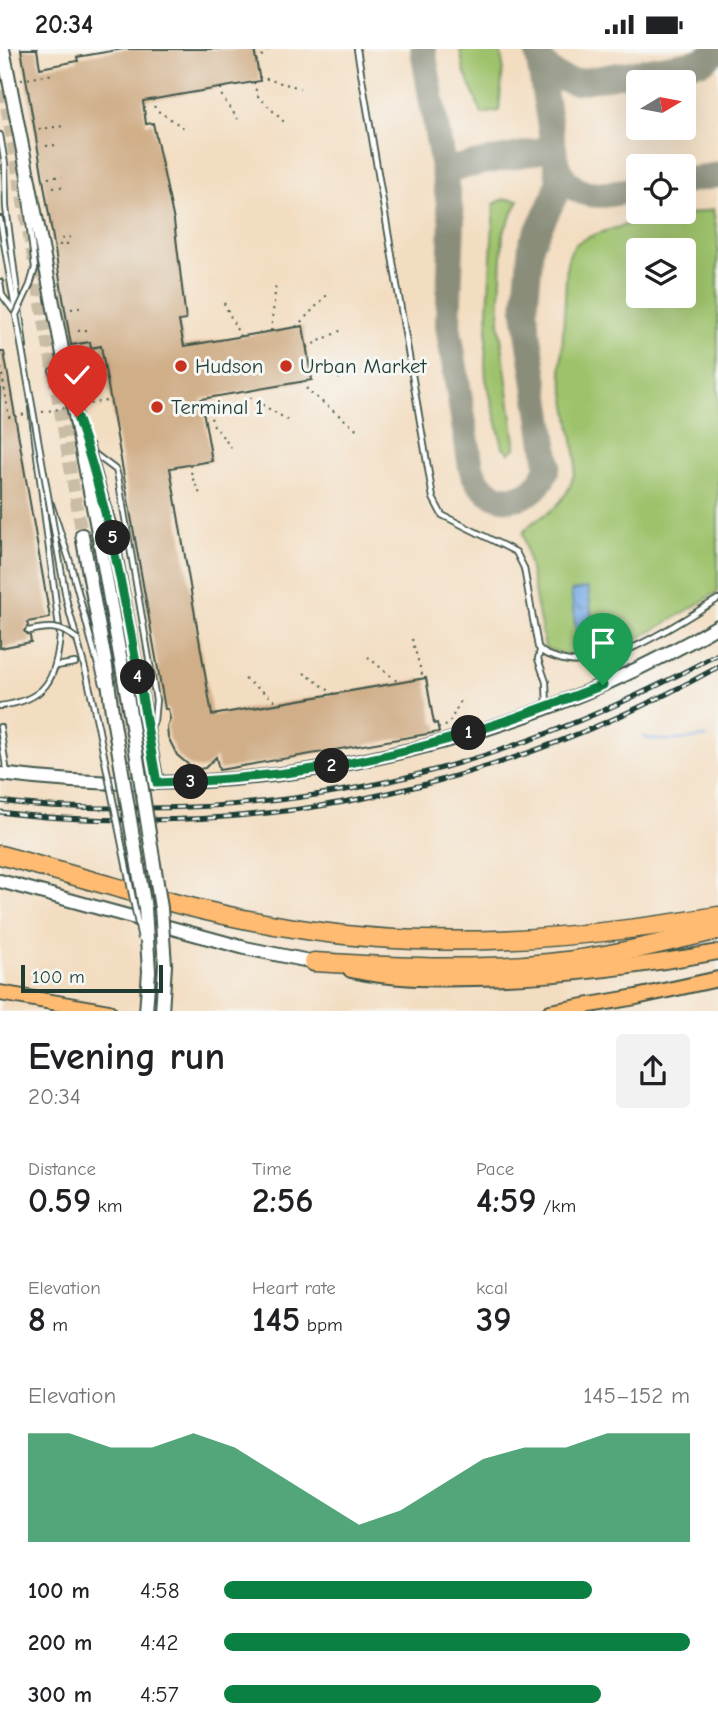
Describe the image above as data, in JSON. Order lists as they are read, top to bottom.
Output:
{
  "places": ["Hudson", "Urban Market", "Terminal 1"],
  "scale_bar": "100 m",
  "north": "right",
  "page": {
    "status": "20:34",
    "pins": [
      "5",
      "4",
      "1",
      "2",
      "3"
    ],
    "scale": "100 m",
    "heading": ["Evening run", "20:34"],
    "stats": [
      ["Distance", "0.59 km"],
      ["Time", "2:56"],
      ["Pace", "4:59 /km"],
      ["Elevation", "8 m"],
      ["Heart rate", "145 bpm"],
      ["kcal", "39"]
    ],
    "chart": ["Elevation", "145–152 m"],
    "list": [
      {
        "name": "100 m",
        "note": "4:58"
      },
      {
        "name": "200 m",
        "note": "4:42"
      },
      {
        "name": "300 m",
        "note": "4:57"
      }
    ]
  }
}
